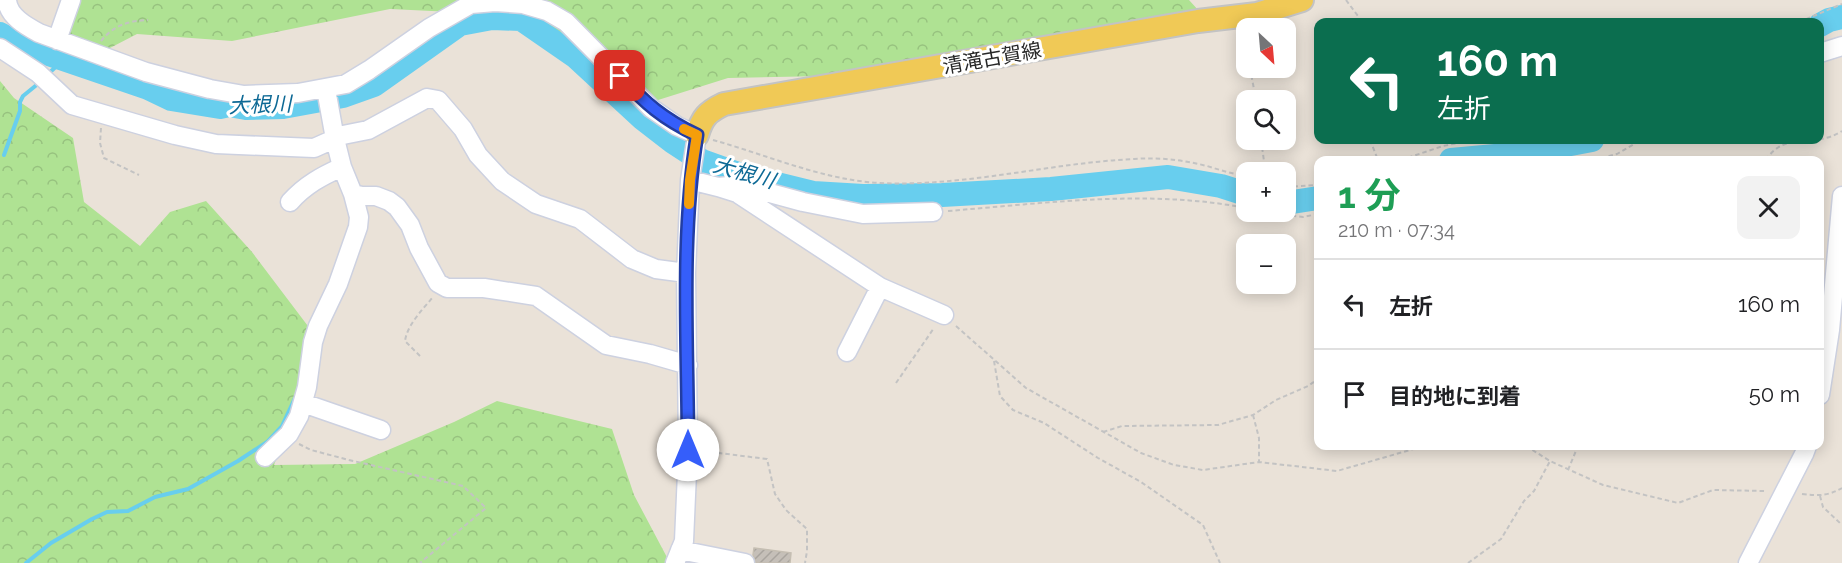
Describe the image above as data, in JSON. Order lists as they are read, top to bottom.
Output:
{
  "streets": {
    "main road": ["清滝古賀線"]
  },
  "water": ["大根川"],
  "north": "bottom right",
  "page": {
    "map_buttons": ["+", "−"],
    "turn": ["160 m", "左折"],
    "heading": ["1 分", "210 m · 07:34"],
    "list": [
      {
        "name": "左折",
        "value": "160 m"
      },
      {
        "name": "目的地に到着",
        "value": "50 m"
      }
    ]
  }
}
